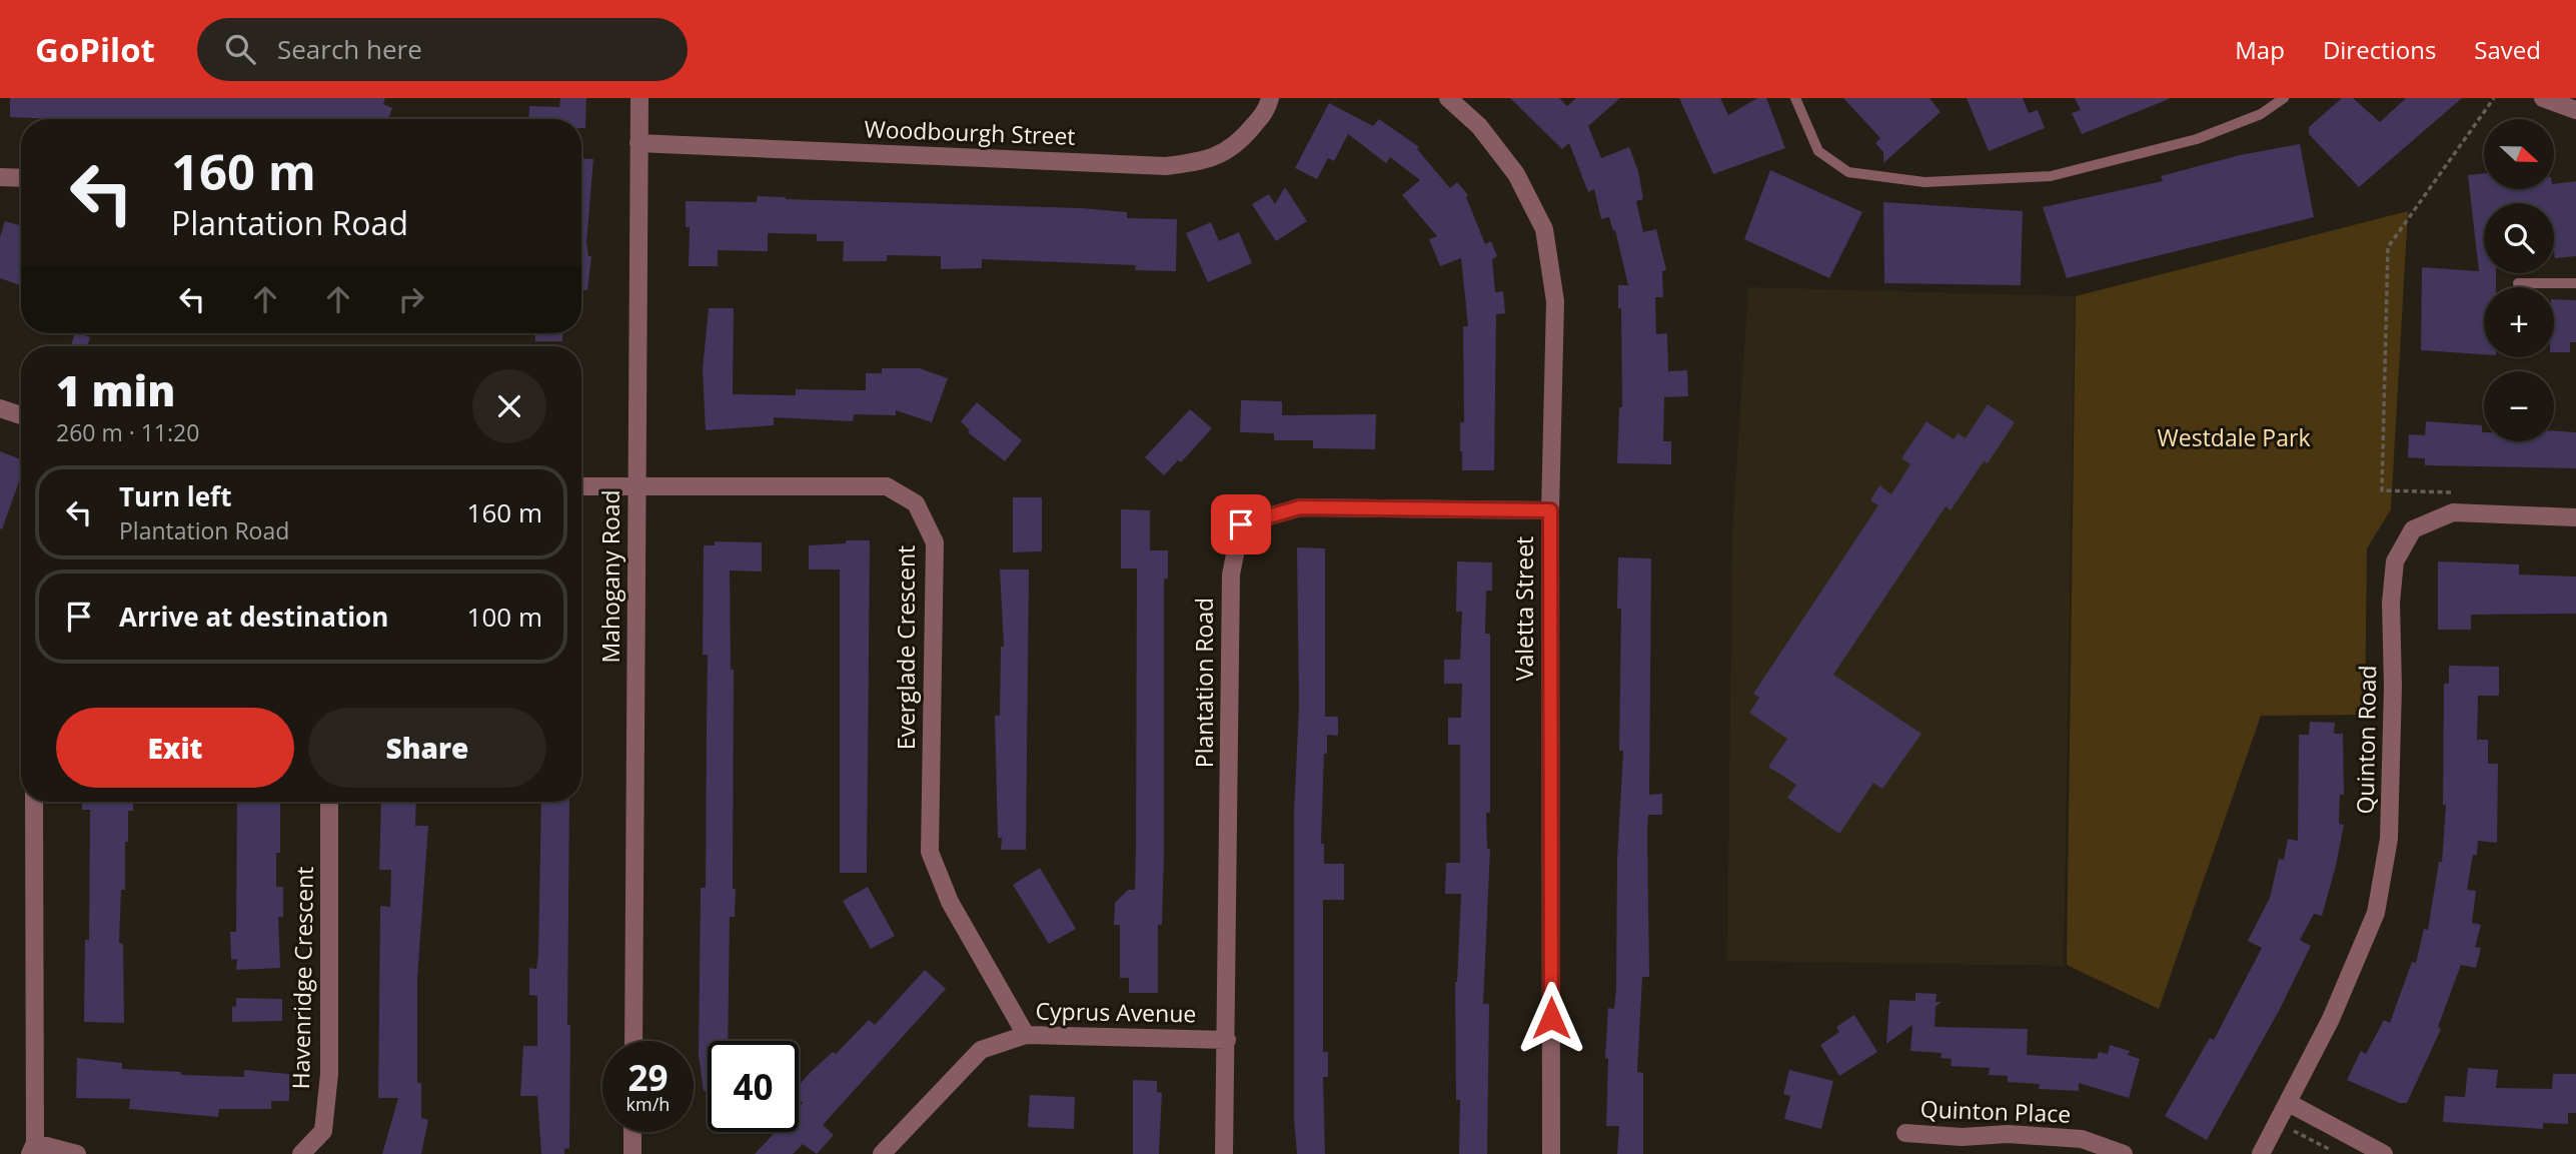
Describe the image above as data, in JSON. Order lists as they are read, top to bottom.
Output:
{
  "streets": {
    "street": [
      "Woodbourgh Street",
      "Mahogany Road",
      "Valetta Street",
      "Everglade Crescent",
      "Plantation Road",
      "Quinton Road",
      "Havenridge Crescent",
      "Cyprus Avenue",
      "Quinton Place"
    ]
  },
  "crossings": [
    ["Woodbourgh Street", "Mahogany Road"],
    ["Mahogany Road", "Everglade Crescent"],
    ["Valetta Street", "Plantation Road"],
    ["Everglade Crescent", "Cyprus Avenue"],
    ["Plantation Road", "Cyprus Avenue"]
  ],
  "parks": ["Westdale Park"],
  "north": "right",
  "page": {
    "header": "GoPilot",
    "search": "Search here",
    "nav": ["Map", "Directions", "Saved"],
    "map_buttons": ["+", "−"],
    "turn": ["160 m", "Plantation Road"],
    "heading": ["1 min", "260 m · 11:20"],
    "list": [
      {
        "name": "Turn left",
        "note": "Plantation Road",
        "value": "160 m"
      },
      {
        "name": "Arrive at destination",
        "value": "100 m"
      }
    ],
    "buttons": ["Exit", "Share"],
    "speed": "29 km/h",
    "limit": "40"
  }
}
